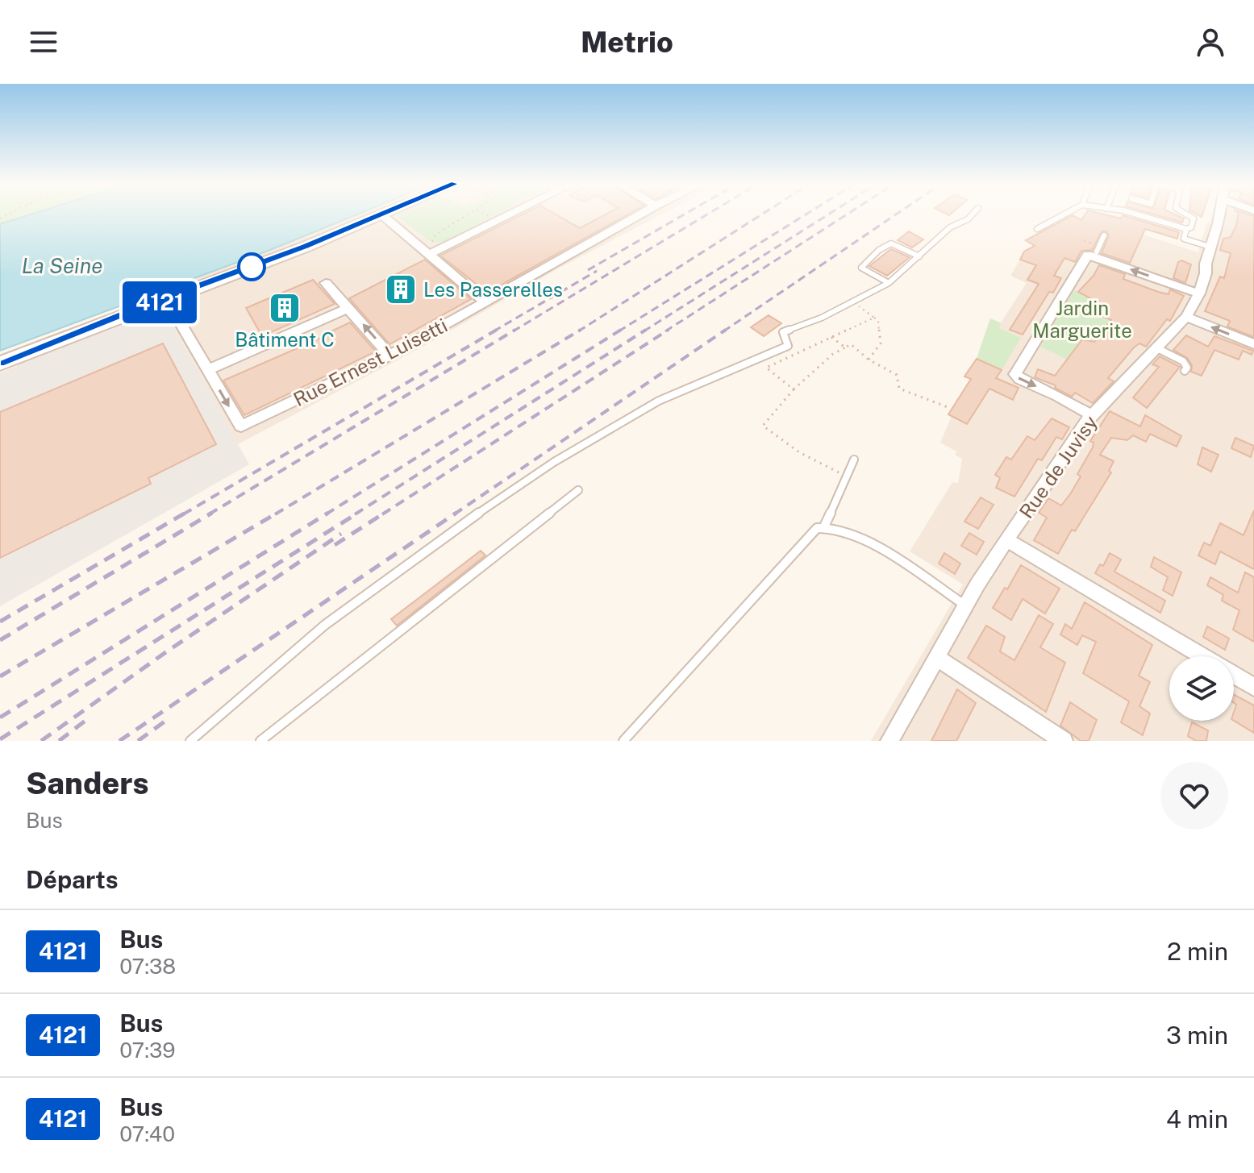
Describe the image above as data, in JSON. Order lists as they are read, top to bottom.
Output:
{
  "streets": {
    "street": ["Rue Ernest Luisetti", "Rue de Juvisy"]
  },
  "water": ["La Seine"],
  "parks": ["Jardin Marguerite"],
  "places": {
    "building": ["Les Passerelles", "Bâtiment C"]
  },
  "lines": ["bus line 4121"],
  "page": {
    "header": "Metrio",
    "on_map": "4121",
    "heading": [
      ["Sanders", "Bus"],
      "Départs"
    ],
    "list": [
      {
        "mark": "4121",
        "name": "Bus",
        "note": "07:38",
        "value": "2 min"
      },
      {
        "mark": "4121",
        "name": "Bus",
        "note": "07:39",
        "value": "3 min"
      },
      {
        "mark": "4121",
        "name": "Bus",
        "note": "07:40",
        "value": "4 min"
      }
    ]
  }
}
